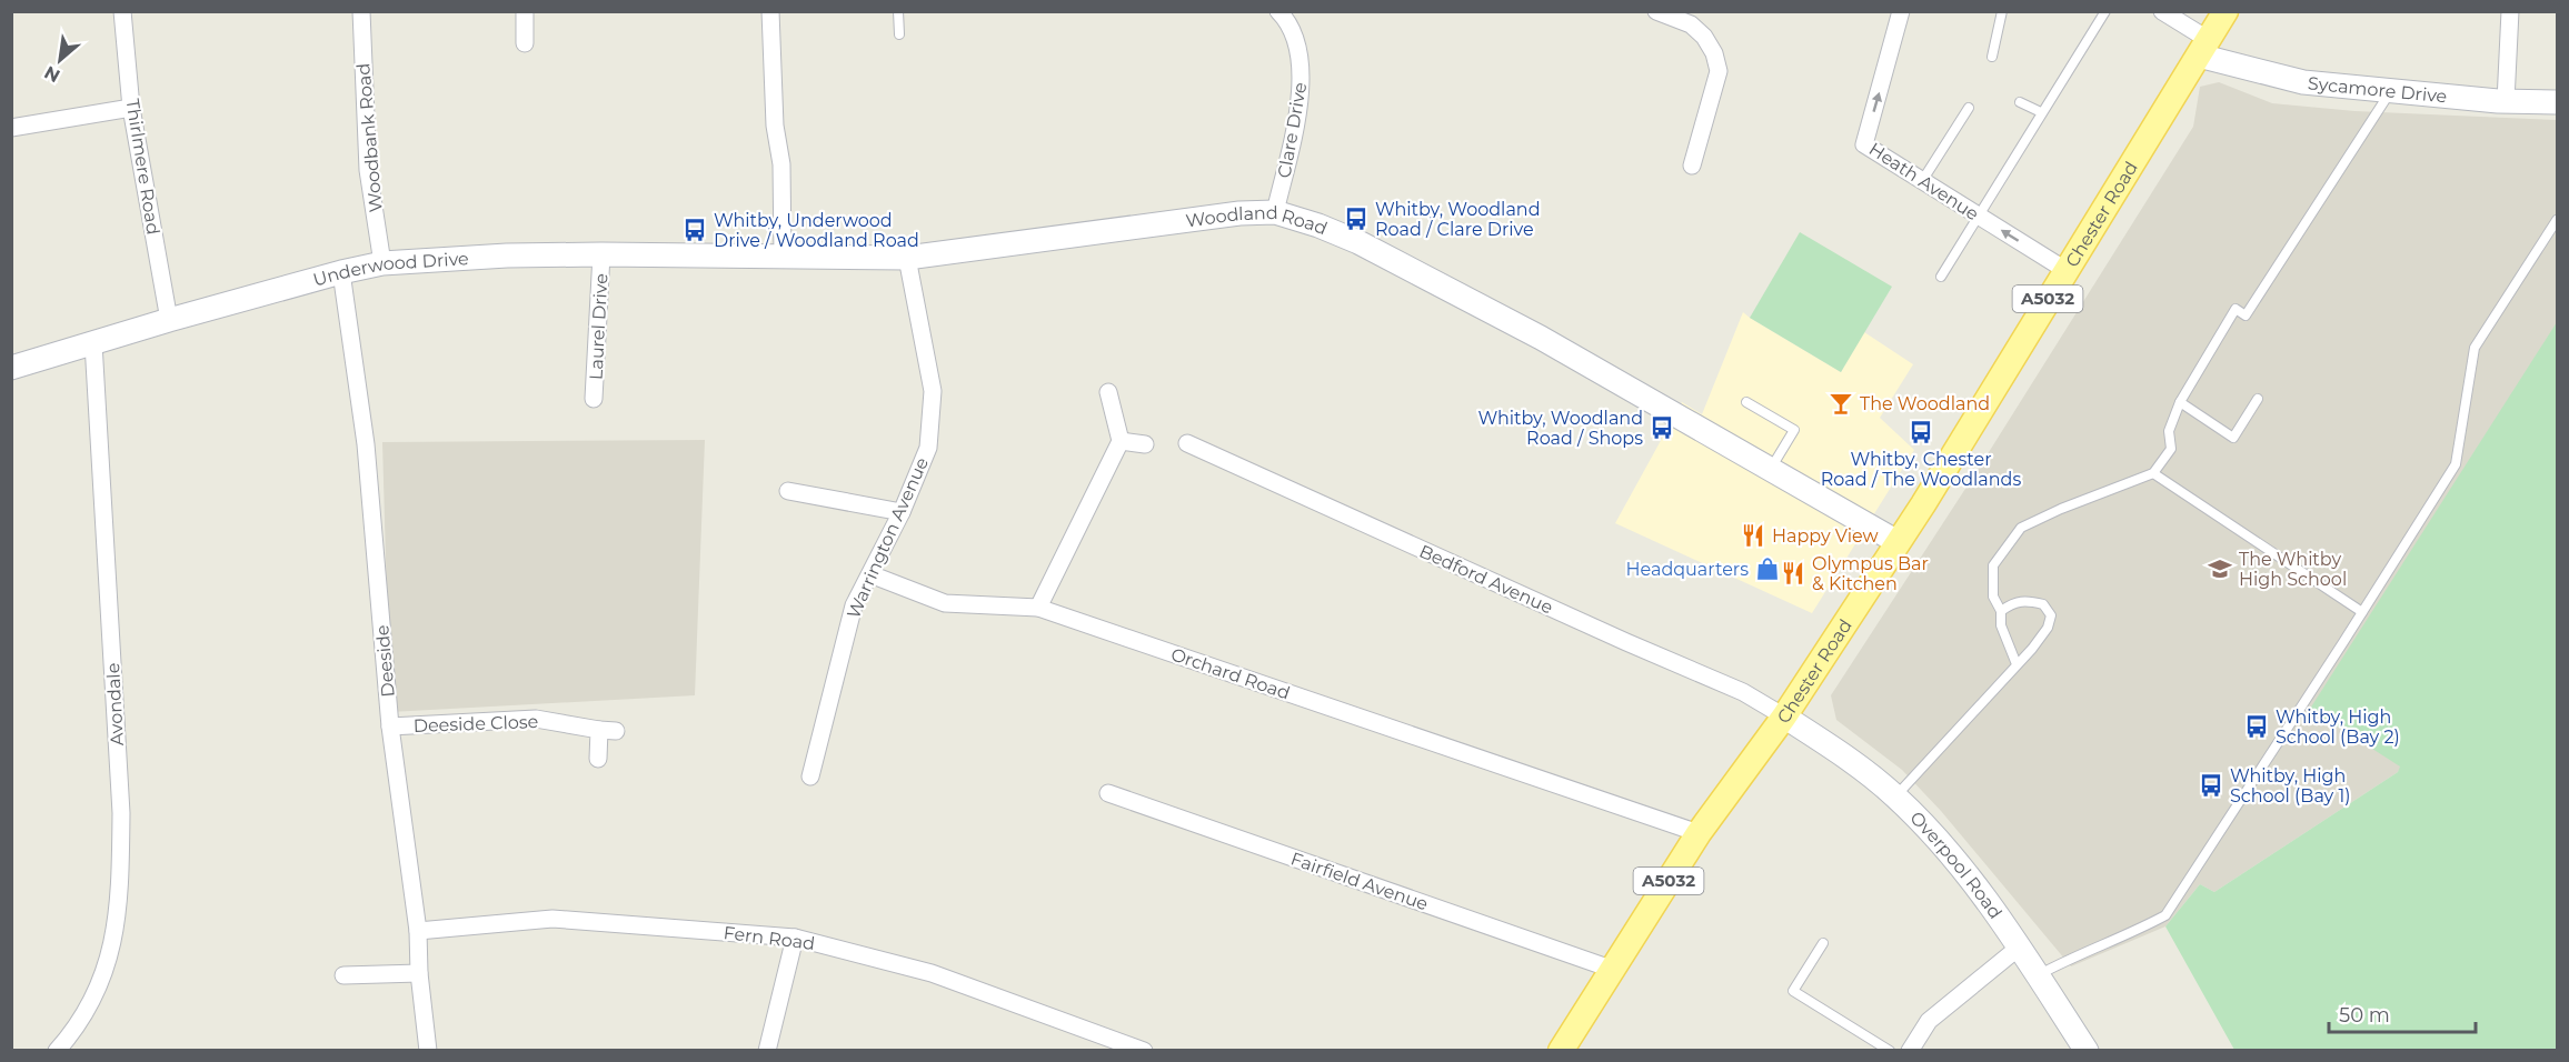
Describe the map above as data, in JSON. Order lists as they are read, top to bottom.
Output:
{
  "streets": {
    "main road": ["Chester Road", "A5032"],
    "street": [
      "Sycamore Drive",
      "Clare Drive",
      "Woodbank Road",
      "Thirlmere Road",
      "Heath Avenue",
      "Woodland Road",
      "Underwood Drive",
      "Laurel Drive",
      "Warrington Avenue",
      "Bedford Avenue",
      "Deeside",
      "Orchard Road",
      "Avondale",
      "Deeside Close",
      "Overpool Road",
      "Fairfield Avenue",
      "Fern Road"
    ]
  },
  "crossings": [
    ["Sycamore Drive", "Chester Road"],
    ["Clare Drive", "Woodland Road"],
    ["Woodbank Road", "Underwood Drive"],
    ["Thirlmere Road", "Underwood Drive"],
    ["Heath Avenue", "Chester Road"],
    ["Chester Road", "Woodland Road"],
    ["Chester Road", "Bedford Avenue"],
    ["Chester Road", "Orchard Road"],
    ["Chester Road", "Overpool Road"],
    ["Chester Road", "Fairfield Avenue"],
    ["Woodland Road", "Underwood Drive"],
    ["Woodland Road", "Warrington Avenue"],
    ["Underwood Drive", "Laurel Drive"],
    ["Underwood Drive", "Deeside"],
    ["Underwood Drive", "Avondale"],
    ["Warrington Avenue", "Orchard Road"],
    ["Bedford Avenue", "Overpool Road"],
    ["Deeside", "Deeside Close"],
    ["Deeside", "Fern Road"]
  ],
  "one_way": ["Heath Avenue"],
  "places": {
    "bus stop": [
      "Whitby, Woodland Road / Clare Drive",
      "Whitby, Underwood Drive / Woodland Road",
      "Whitby, Woodland Road / Shops",
      "Whitby, Chester Road / The Woodlands",
      "Whitby, High School (Bay 2)",
      "Whitby, High School (Bay 1)"
    ],
    "bar": ["The Woodland"],
    "restaurant": ["Happy View", "Olympus Bar & Kitchen"],
    "shop": ["Headquarters"],
    "school or university": ["The Whitby High School"]
  },
  "scale_bar": "50 m",
  "north": "bottom left"
}
